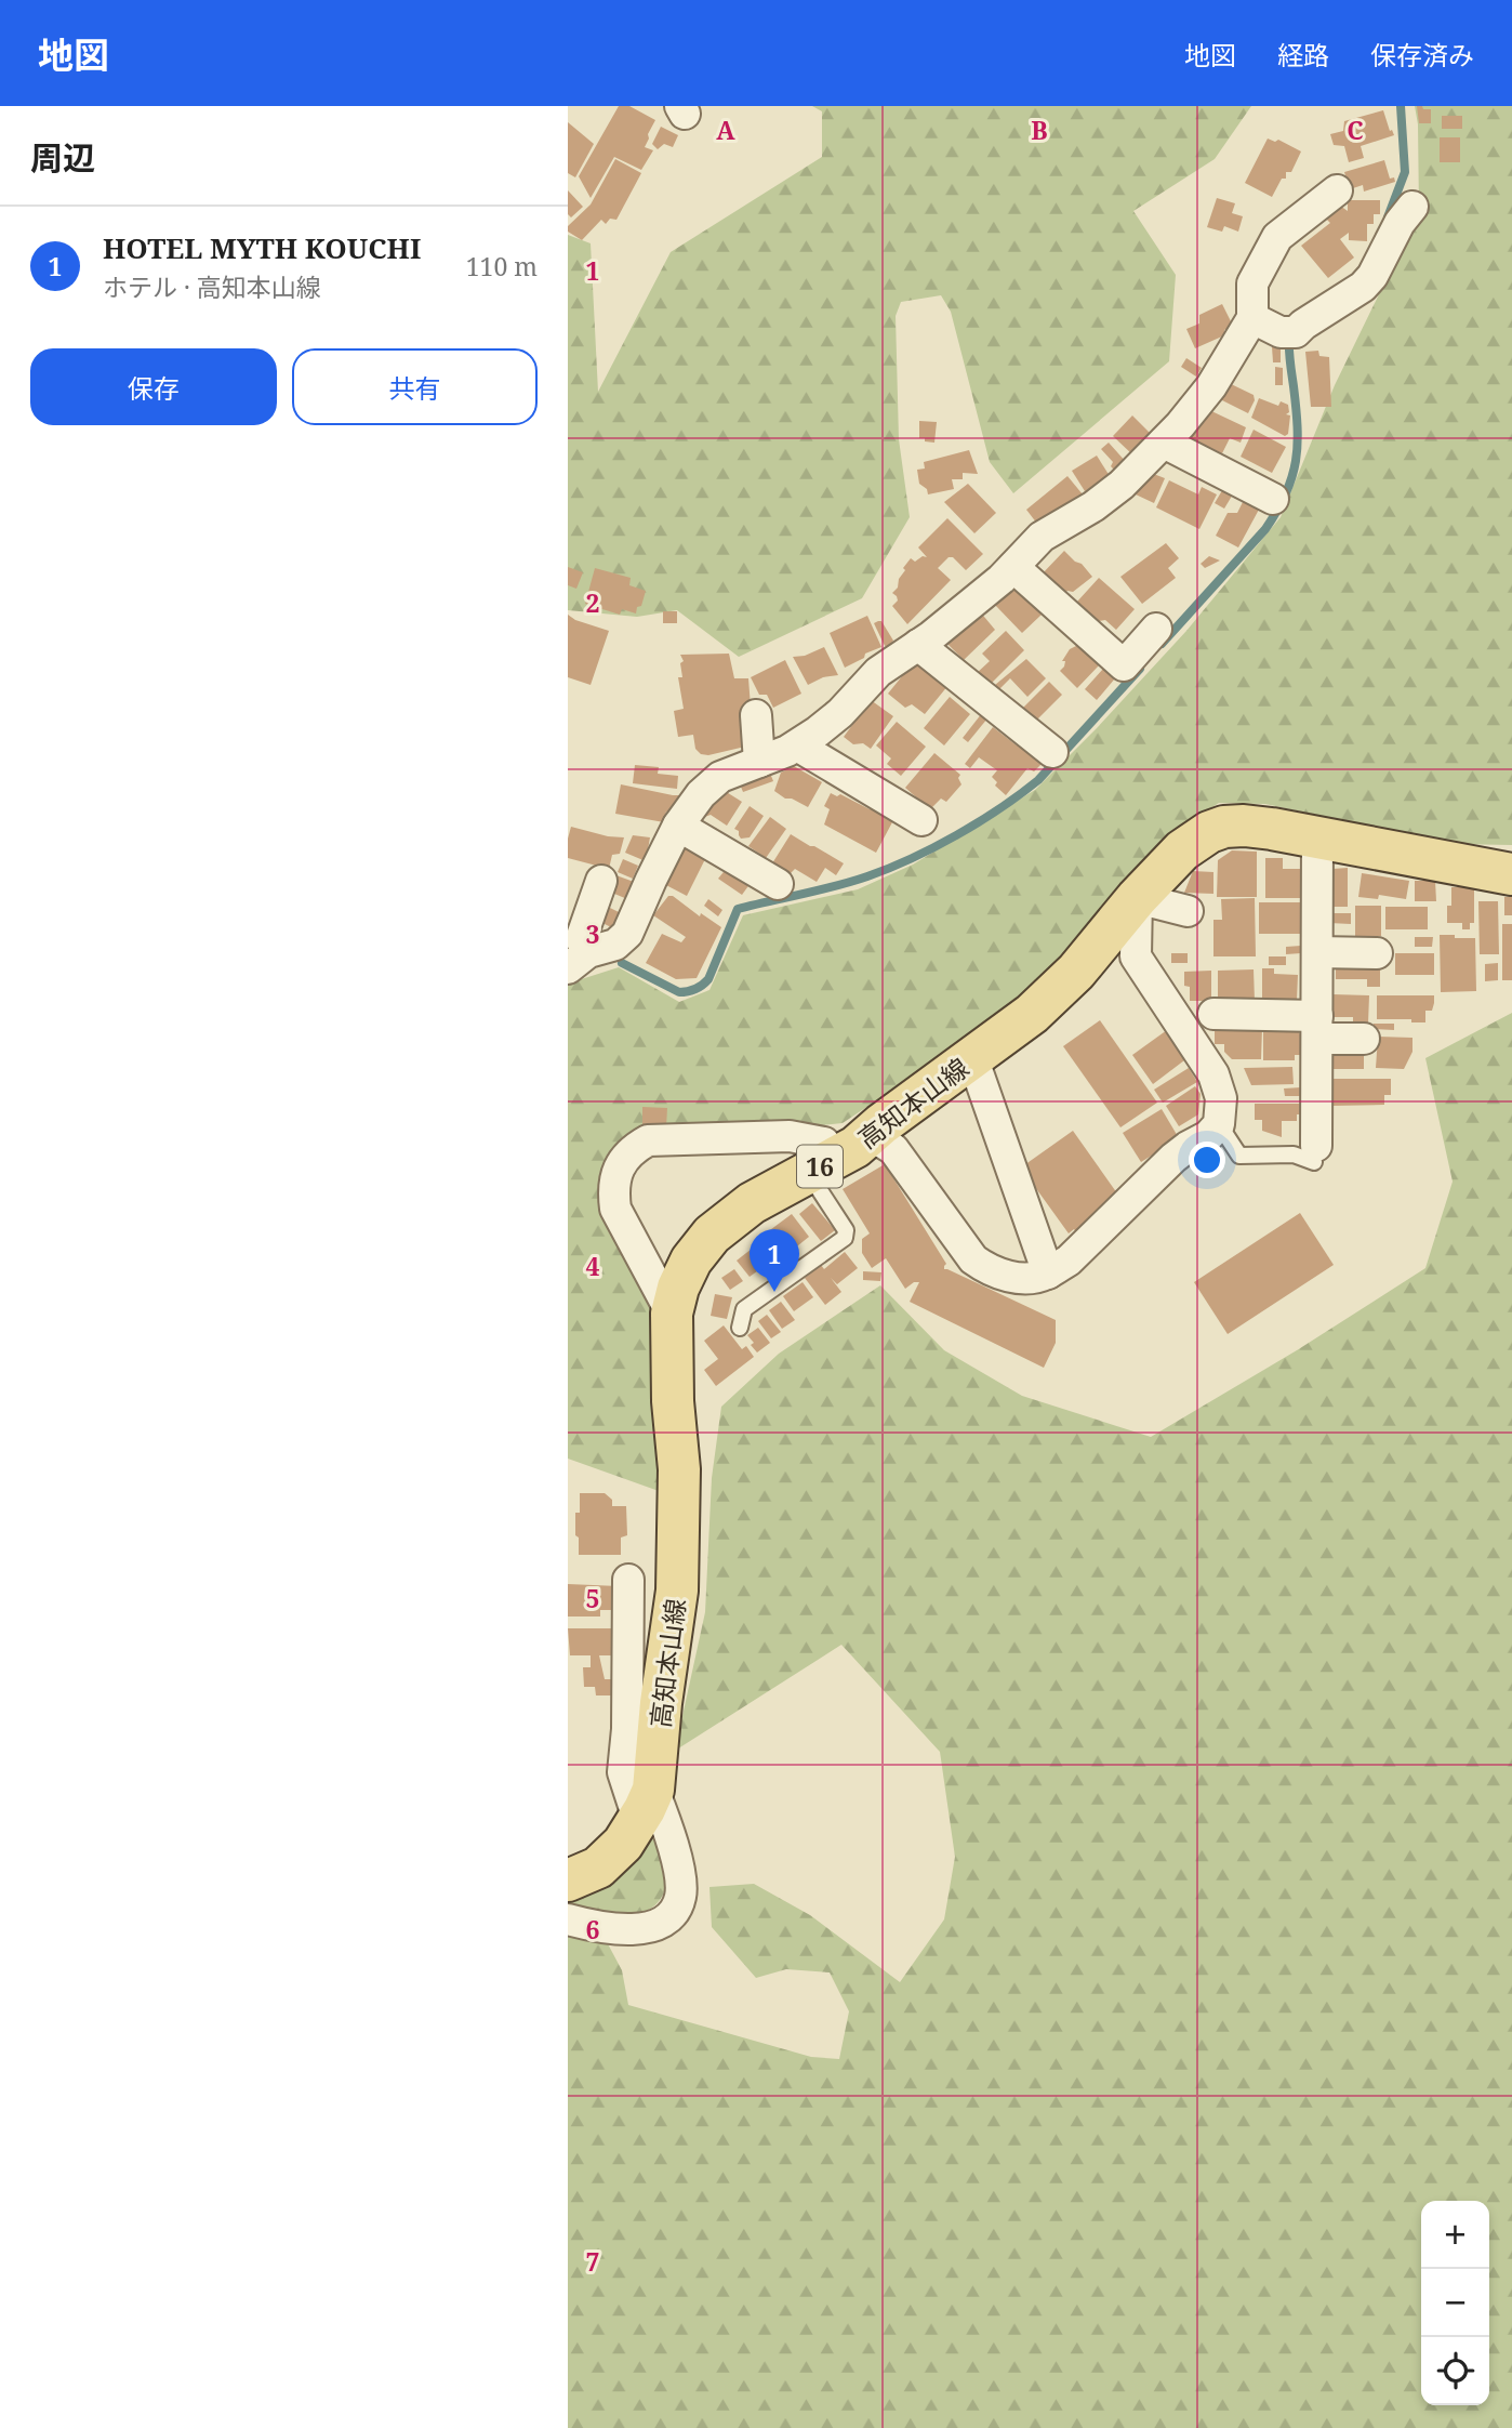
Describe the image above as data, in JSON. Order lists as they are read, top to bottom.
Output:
{
  "streets": {
    "main road": ["高知本山線", "16"]
  },
  "page": {
    "header": "地図",
    "nav": ["地図", "経路", "保存済み"],
    "heading": "周辺",
    "list": [
      {
        "mark": "1",
        "name": "HOTEL MYTH KOUCHI",
        "note": "ホテル · 高知本山線",
        "value": "110 m"
      }
    ],
    "buttons": ["保存", "共有"],
    "pins": "1",
    "map_buttons": ["+", "−"]
  },
  "grid": {
    "columns": ["A", "B", "C"],
    "rows": [
      "1",
      "2",
      "3",
      "4",
      "5",
      "6",
      "7"
    ]
  }
}
